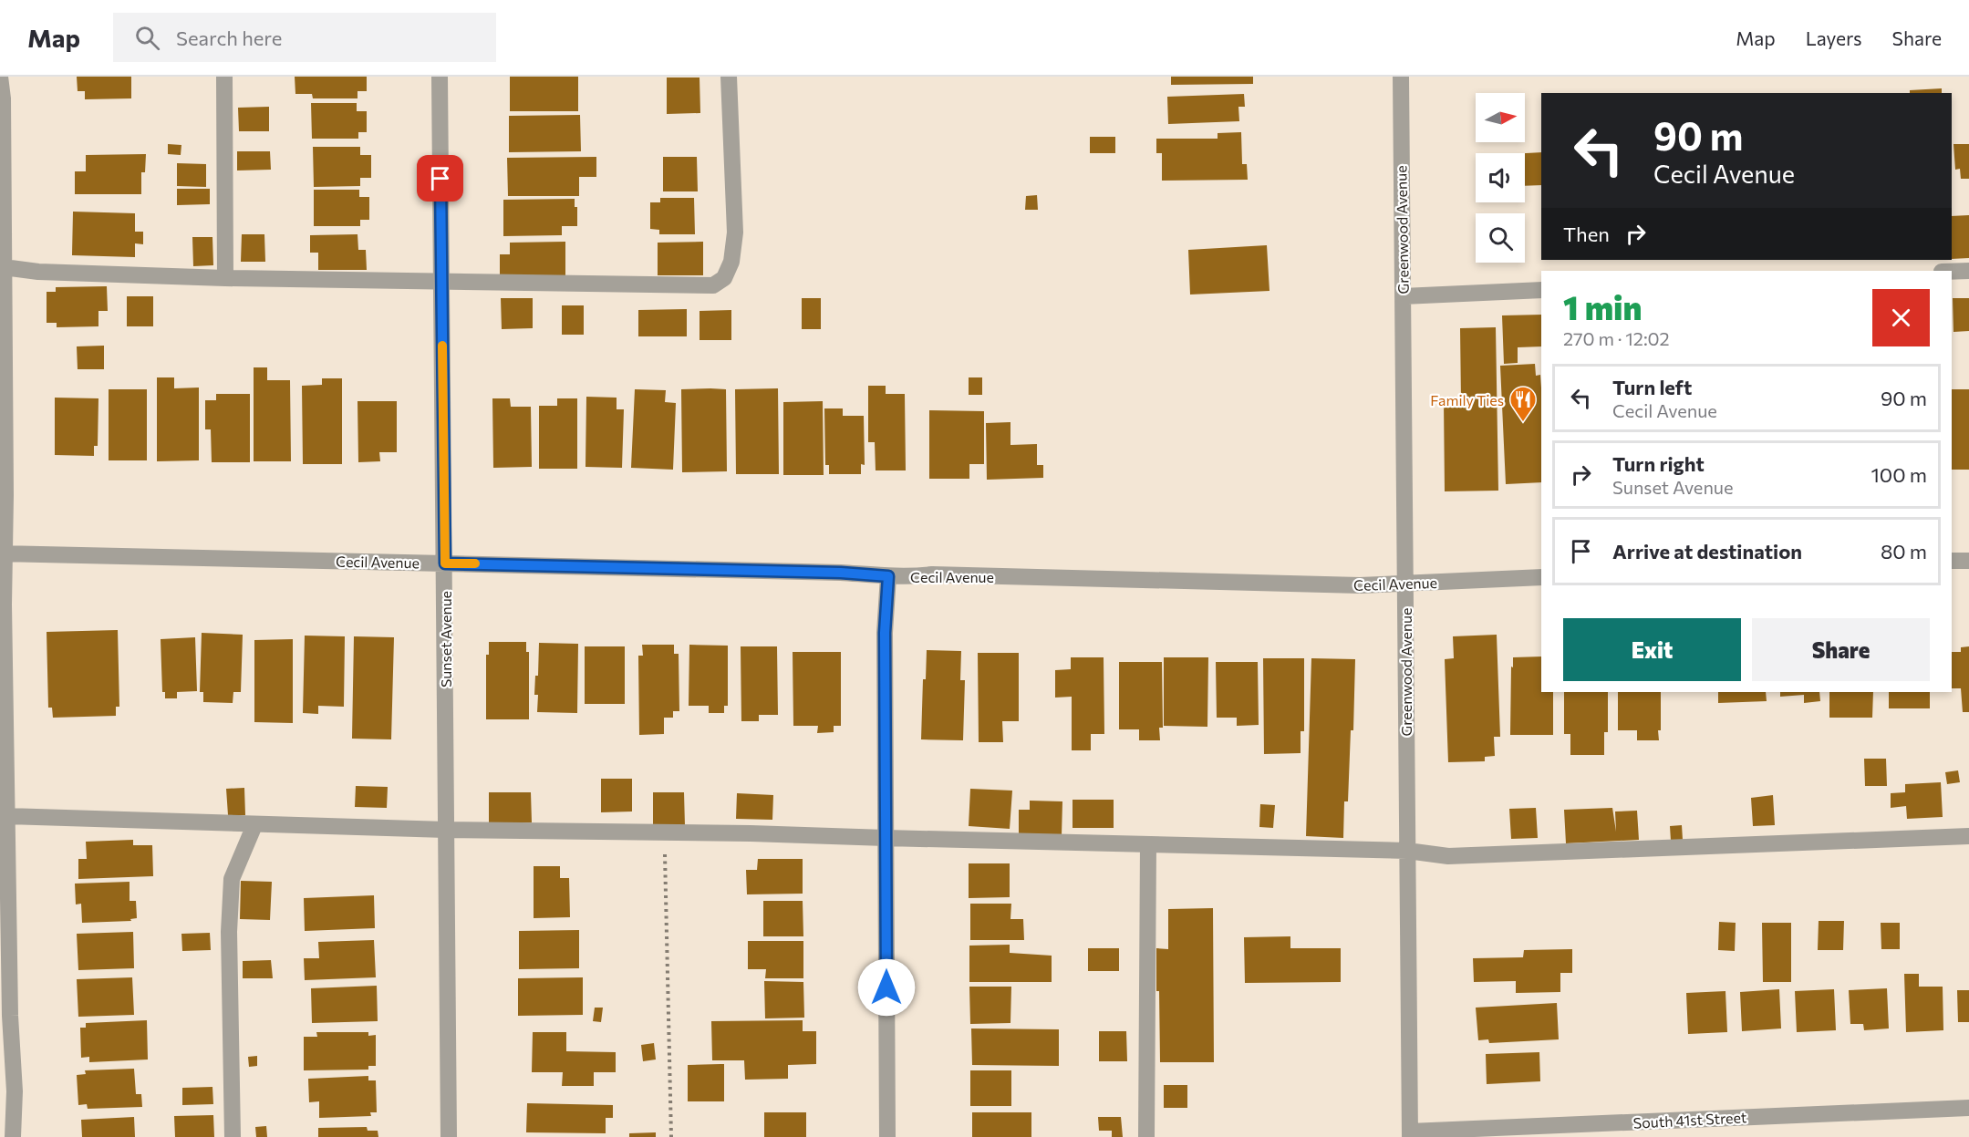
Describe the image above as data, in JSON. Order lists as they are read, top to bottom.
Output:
{
  "streets": {
    "street": [
      "Greenwood Avenue",
      "Cecil Avenue",
      "Sunset Avenue",
      "South 41st Street"
    ]
  },
  "crossings": [
    ["Greenwood Avenue", "Cecil Avenue"],
    ["Greenwood Avenue", "South 41st Street"],
    ["Cecil Avenue", "Sunset Avenue"]
  ],
  "places": {
    "restaurant": ["Family Ties"]
  },
  "north": "right",
  "page": {
    "header": "Map",
    "search": "Search here",
    "nav": ["Map", "Layers", "Share"],
    "turn": ["90 m", "Cecil Avenue"],
    "then": "Then",
    "heading": ["1 min", "270 m · 12:02"],
    "list": [
      {
        "name": "Turn left",
        "note": "Cecil Avenue",
        "value": "90 m"
      },
      {
        "name": "Turn right",
        "note": "Sunset Avenue",
        "value": "100 m"
      },
      {
        "name": "Arrive at destination",
        "value": "80 m"
      }
    ],
    "buttons": ["Exit", "Share"]
  }
}
